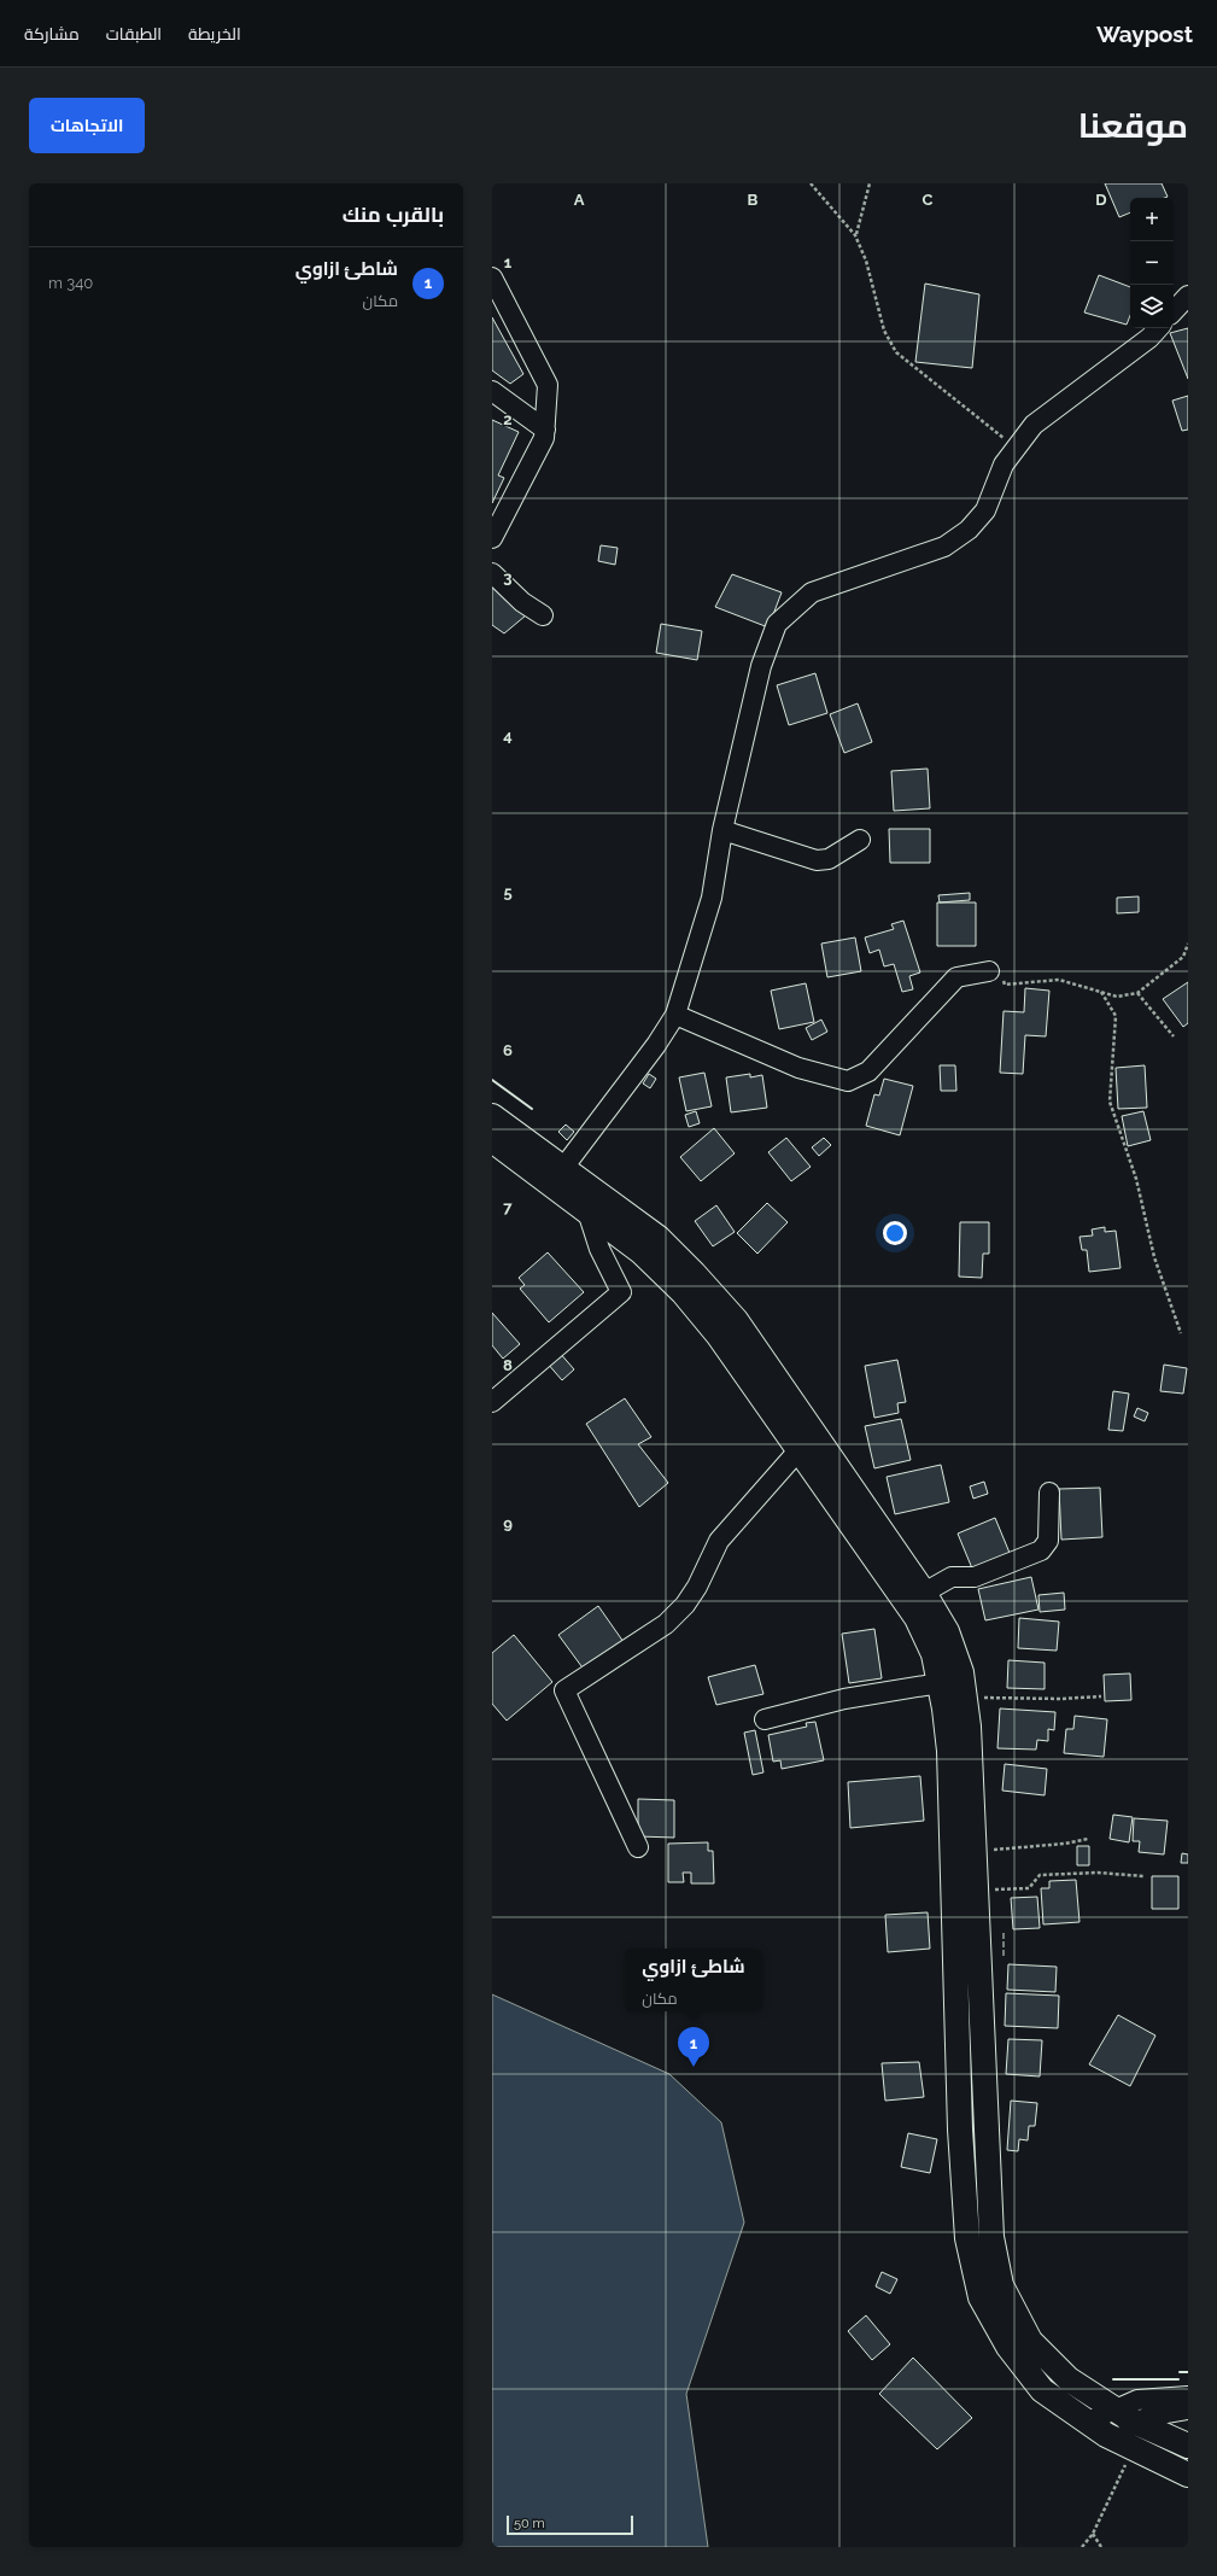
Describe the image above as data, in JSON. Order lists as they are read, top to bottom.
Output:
{
  "scale_bar": "50 m",
  "page": {
    "header": "Waypost",
    "nav": ["الخريطة", "الطبقات", "مشاركة"],
    "title": "موقعنا",
    "buttons": "الاتجاهات",
    "heading": "بالقرب منك",
    "map_buttons": ["+", "−"],
    "list": [
      {
        "mark": "1",
        "name": "شاطئ ازاوي",
        "note": "مكان",
        "value": "340 m"
      }
    ],
    "popup": ["شاطئ ازاوي", "مكان"],
    "pins": "1",
    "scale": "50 m"
  },
  "grid": {
    "columns": [
      "A",
      "B",
      "C",
      "D"
    ],
    "rows": [
      "1",
      "2",
      "3",
      "4",
      "5",
      "6",
      "7",
      "8",
      "9"
    ]
  }
}
